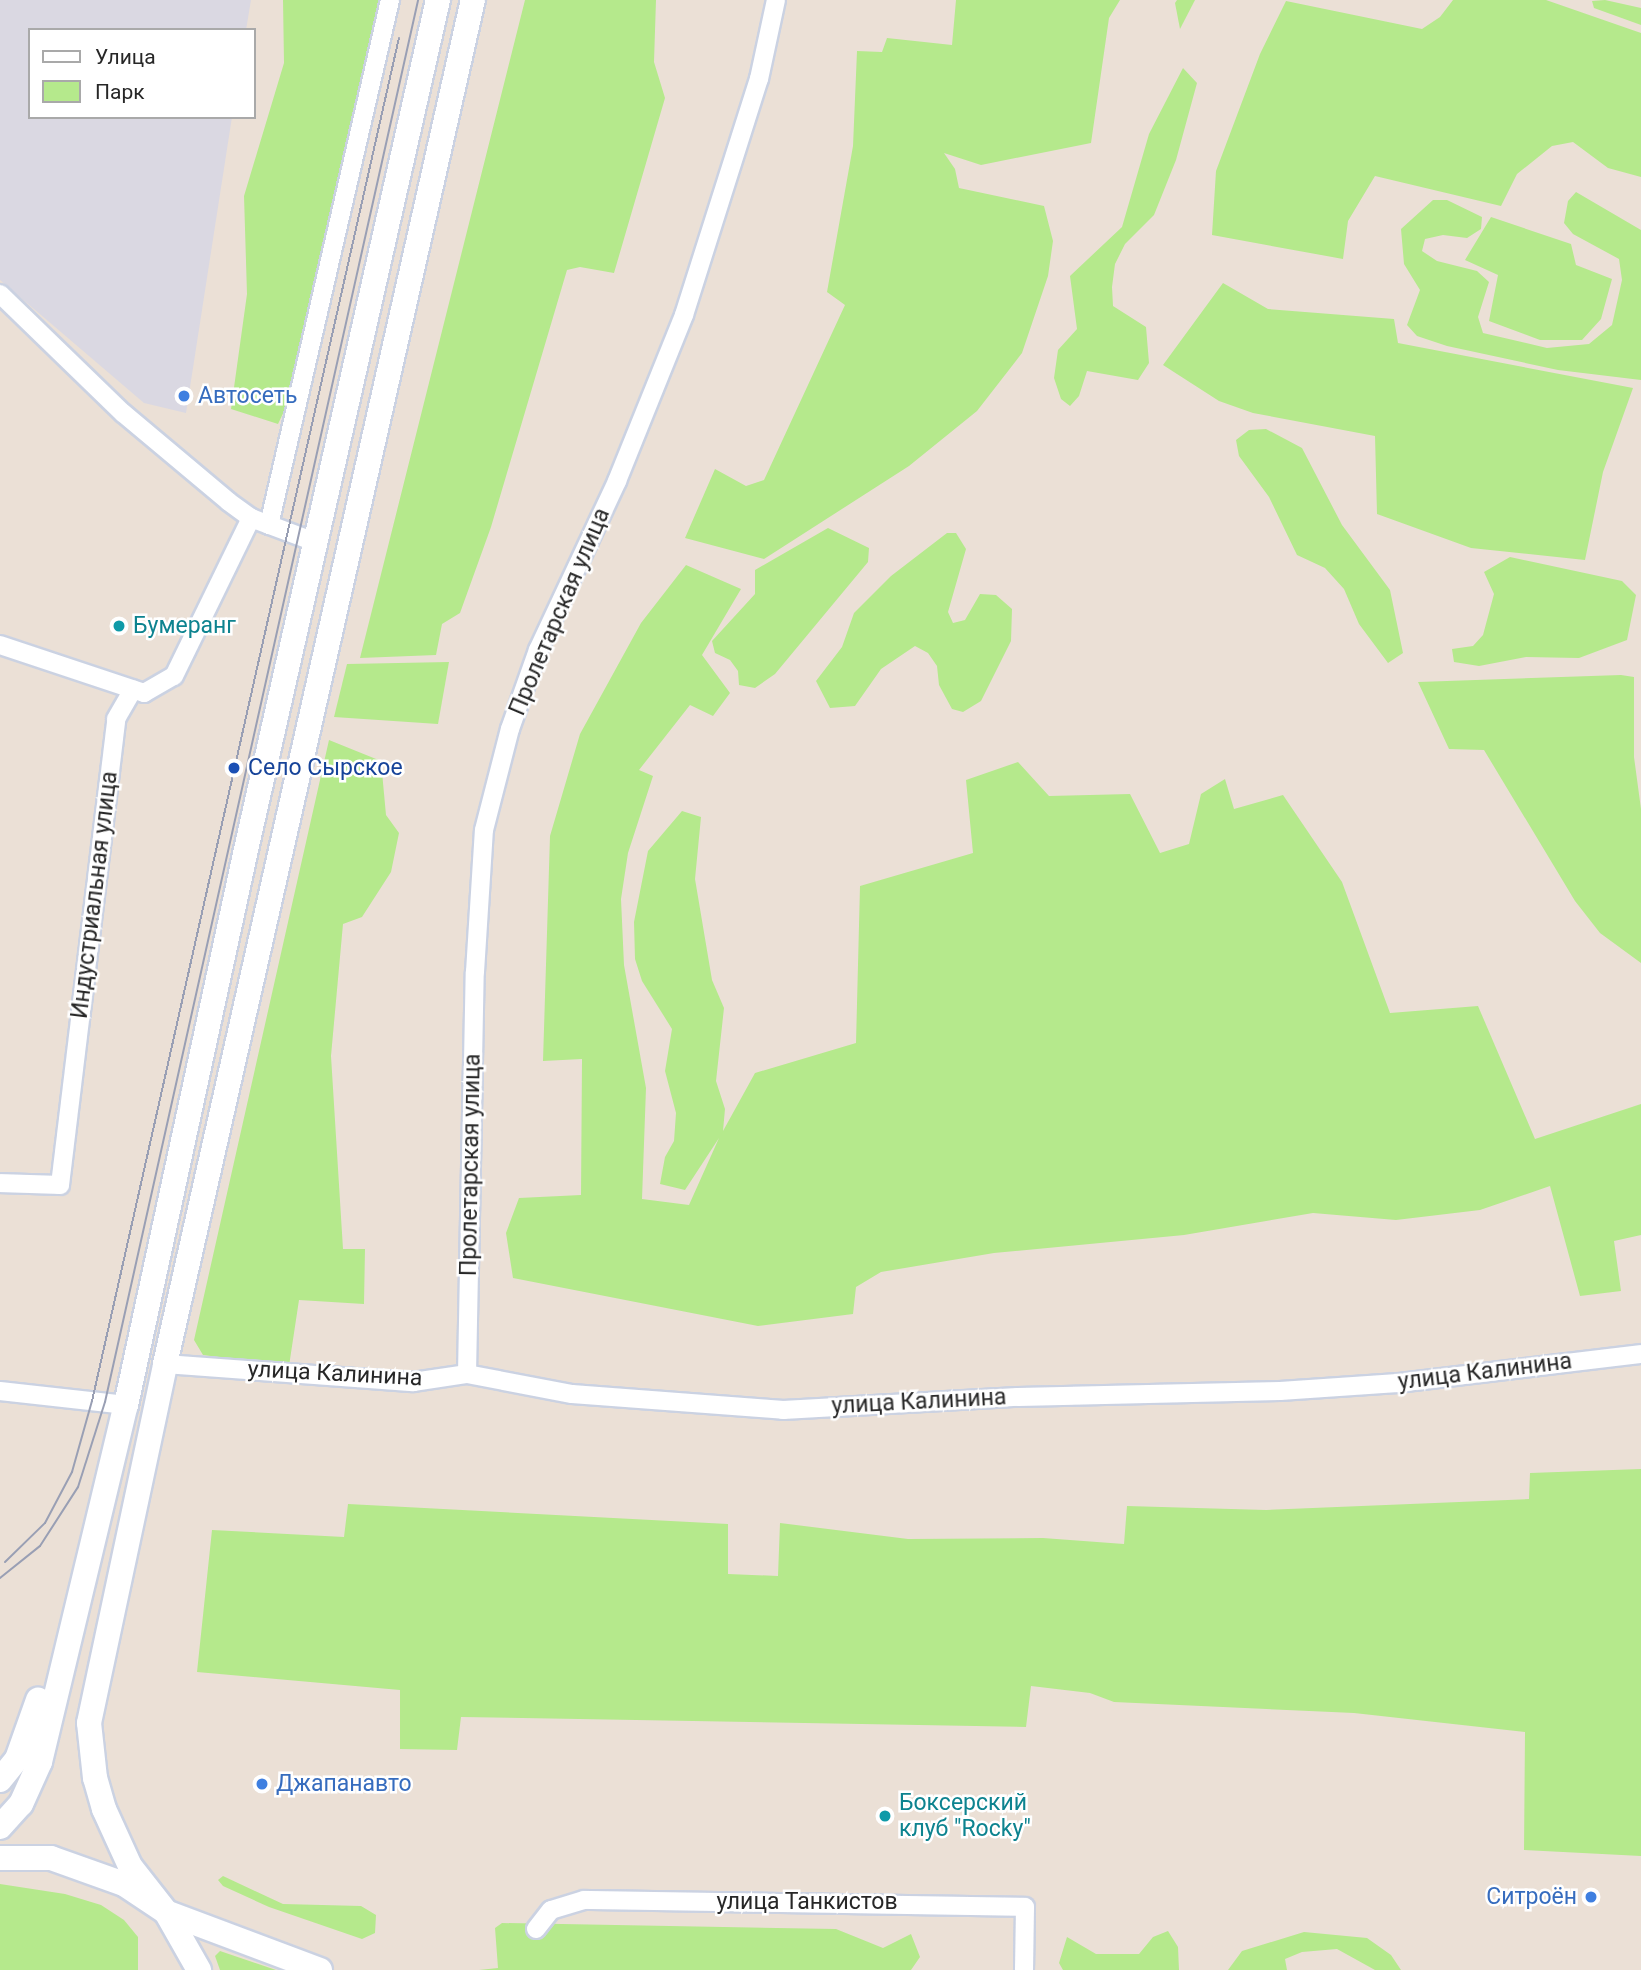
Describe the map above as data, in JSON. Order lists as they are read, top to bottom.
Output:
{
  "streets": {
    "street": [
      "Пролетарская улица",
      "Индустриальная улица",
      "улица Калинина",
      "улица Танкистов"
    ]
  },
  "crossings": [
    ["Пролетарская улица", "улица Калинина"]
  ],
  "places": [
    "Автосеть",
    "Бумеранг",
    "Село Сырское",
    "Джапанавто",
    "Боксерский клуб \"Rocky\"",
    "Ситроён"
  ],
  "legend": ["Улица", "Парк"]
}
